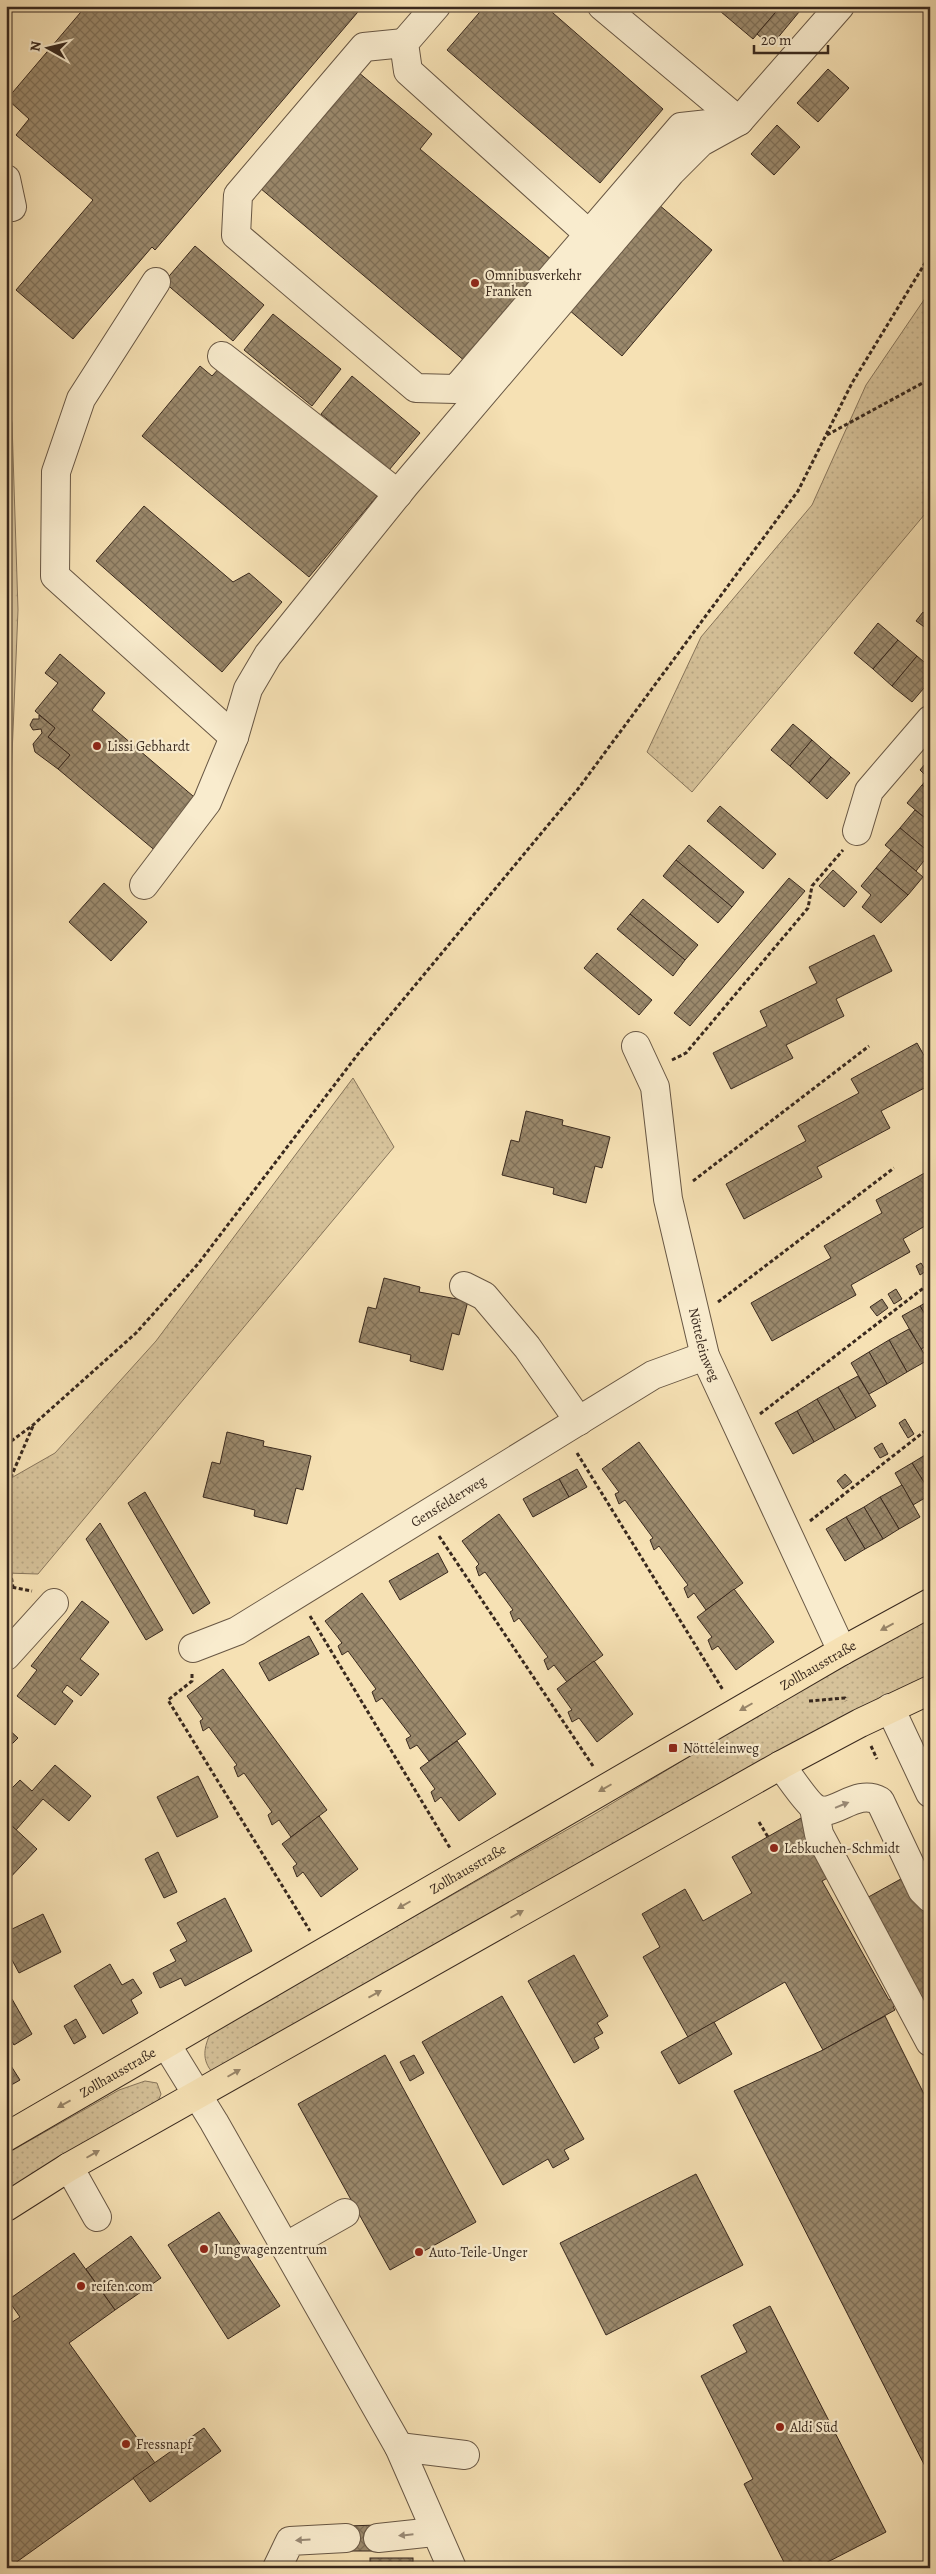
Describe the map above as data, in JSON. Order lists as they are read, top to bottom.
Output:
{
  "streets": {
    "main road": ["Zollhausstraße"],
    "street": ["Nötteleinweg", "Gensfelderweg"]
  },
  "crossings": [
    ["Nötteleinweg", "Gensfelderweg"],
    ["Nötteleinweg", "Zollhausstraße"]
  ],
  "places": {
    "other": [
      "Omnibusverkehr Franken",
      "Lissi Gebhardt",
      "Lebkuchen-Schmidt",
      "Jungwagenzentrum",
      "Auto-Teile-Unger",
      "reifen.com",
      "Aldi Süd",
      "Fressnapf"
    ],
    "transit": ["Nötteleinweg"]
  },
  "scale_bar": "20 m",
  "north": "left"
}
